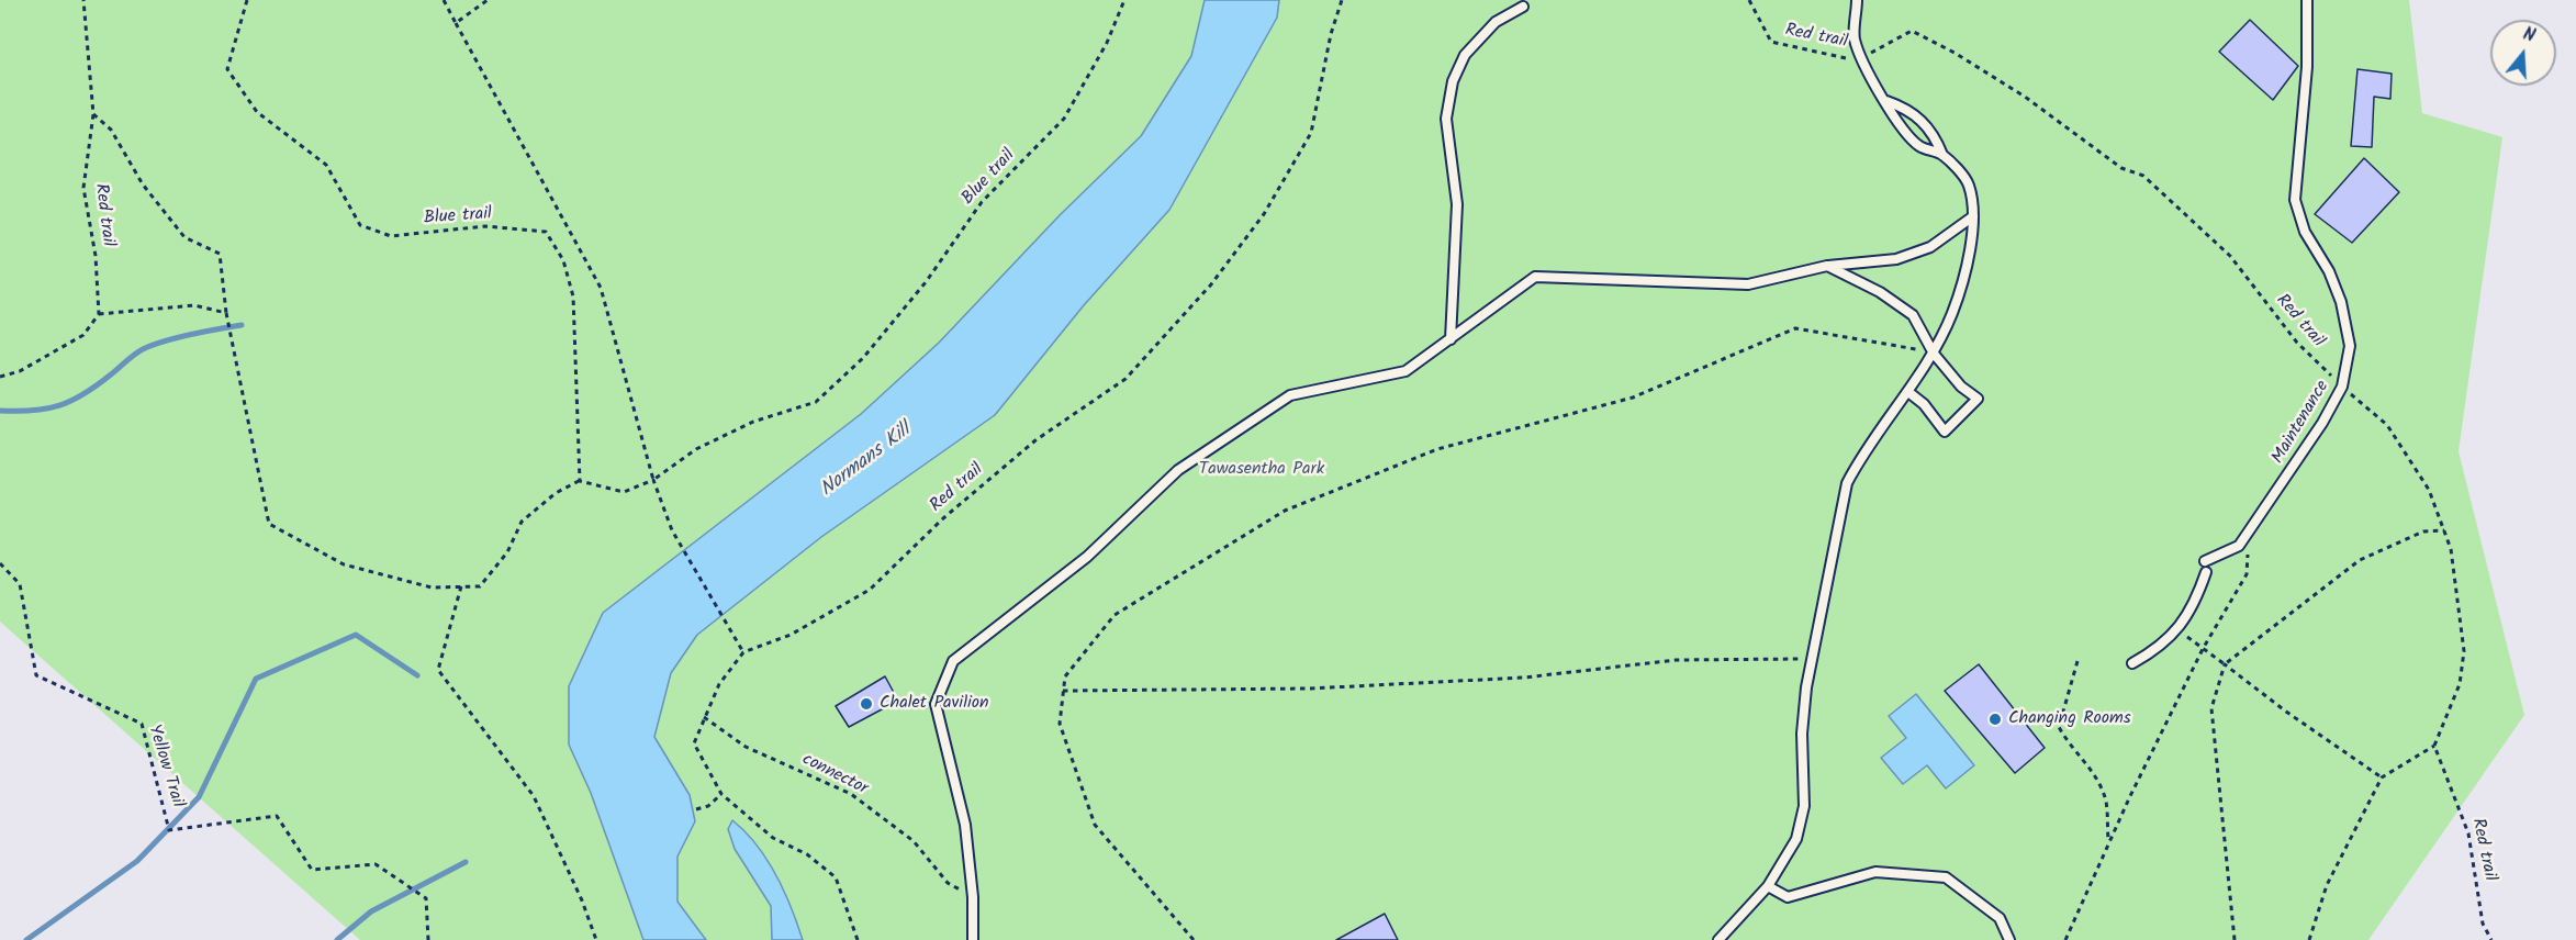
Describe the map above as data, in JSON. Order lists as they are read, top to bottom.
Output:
{
  "streets": {
    "lane": ["Maintenance"],
    "path": [
      "Red trail",
      "Blue trail",
      "Yellow Trail",
      "connector"
    ]
  },
  "crossings": [
    ["Red trail", "Maintenance"]
  ],
  "water": ["Normans Kill"],
  "parks": ["Tawasentha Park"],
  "places": ["Chalet Pavilion", "Changing Rooms"],
  "north": "top"
}
